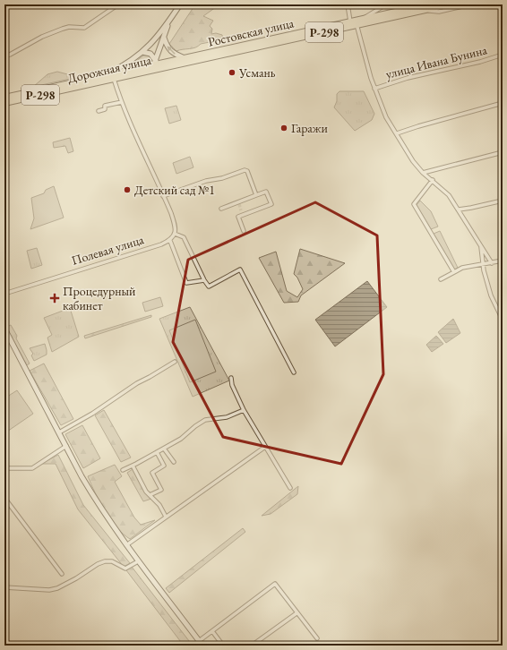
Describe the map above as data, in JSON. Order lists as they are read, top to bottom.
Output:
{
  "streets": {
    "highway": ["Ростовская улица", "Р-298", "Дорожная улица"],
    "street": ["улица Ивана Бунина", "Полевая улица"]
  },
  "crossings": [
    ["Ростовская улица", "Дорожная улица"]
  ],
  "places": {
    "other": ["Усмань", "Гаражи", "Детский сад №1"],
    "health": ["Процедурный кабинет"]
  }
}
